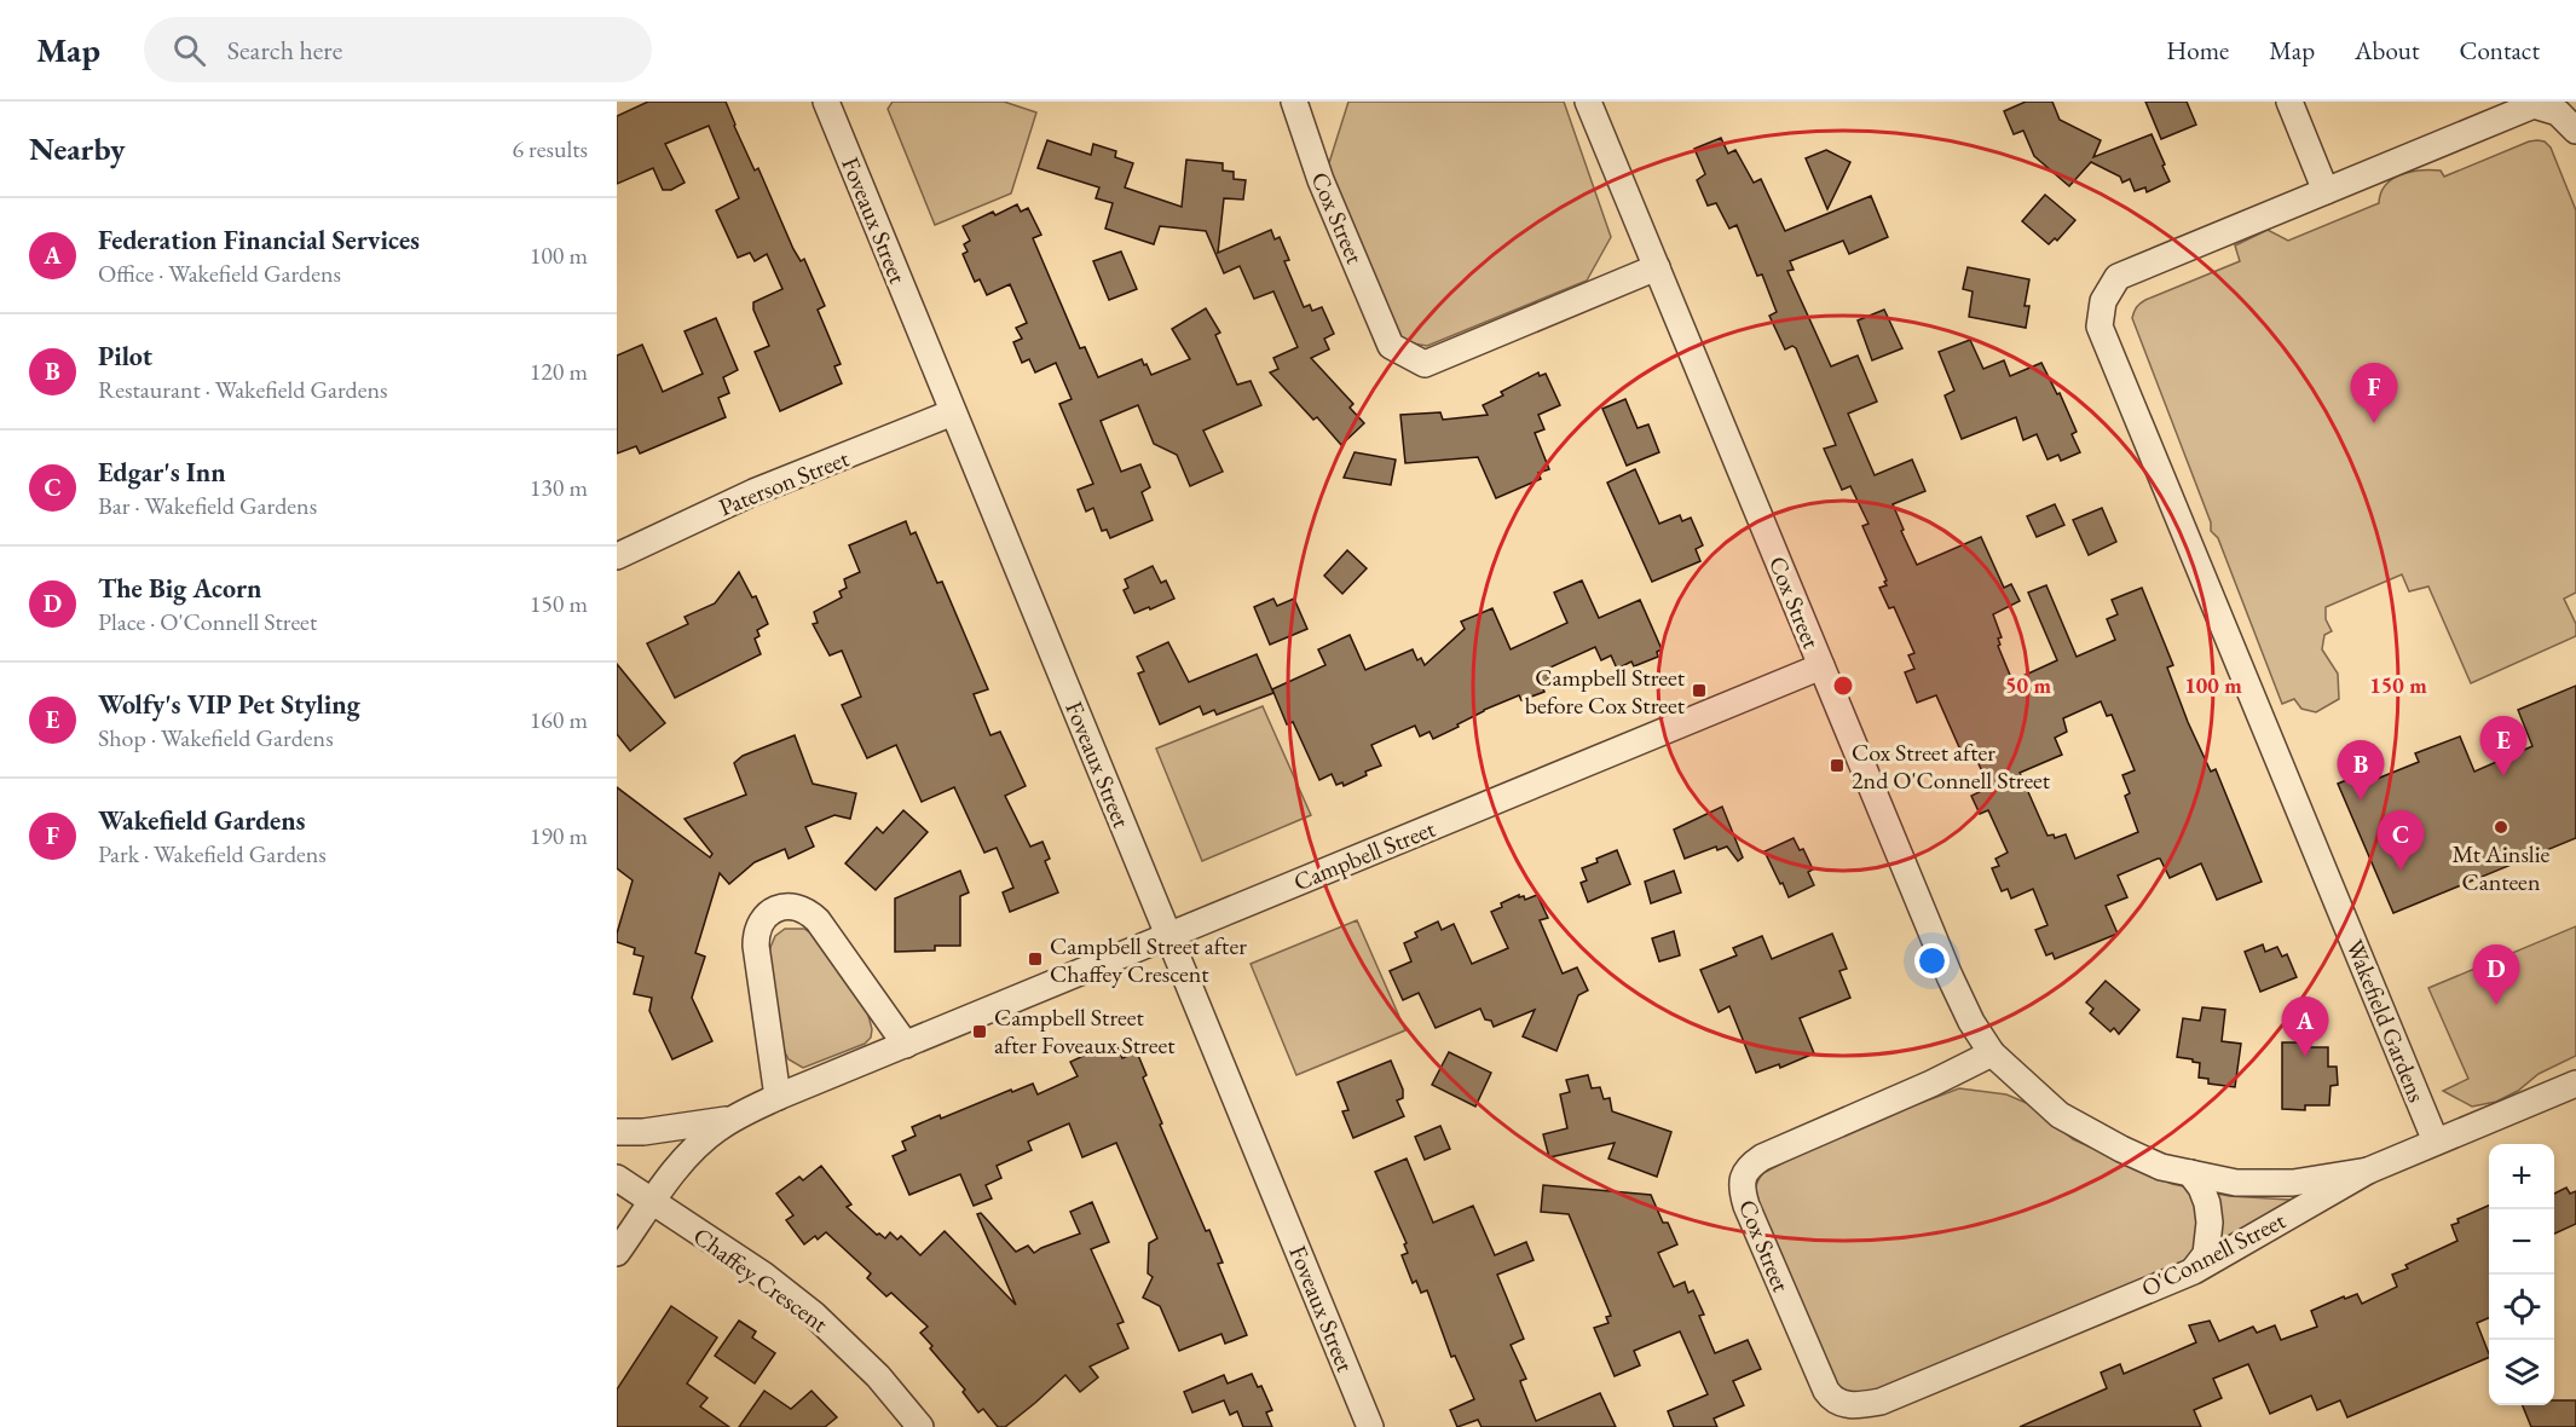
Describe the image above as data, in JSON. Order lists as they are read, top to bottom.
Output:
{
  "streets": {
    "street": [
      "Cox Street",
      "Foveaux Street",
      "Paterson Street",
      "Campbell Street",
      "Wakefield Gardens",
      "O'Connell Street",
      "Chaffey Crescent"
    ]
  },
  "crossings": [
    ["Cox Street", "Campbell Street"],
    ["Cox Street", "O'Connell Street"],
    ["Foveaux Street", "Paterson Street"],
    ["Foveaux Street", "Campbell Street"],
    ["Campbell Street", "Chaffey Crescent"],
    ["Wakefield Gardens", "O'Connell Street"]
  ],
  "places": {
    "transit": [
      "Campbell Street before Cox Street",
      "Cox Street after 2nd O'Connell Street",
      "Campbell Street after Chaffey Crescent",
      "Campbell Street after Foveaux Street"
    ],
    "other": ["Mt Ainslie Canteen"]
  },
  "page": {
    "header": "Map",
    "search": "Search here",
    "nav": [
      "Home",
      "Map",
      "About",
      "Contact"
    ],
    "heading": ["Nearby", "6 results"],
    "list": [
      {
        "mark": "A",
        "name": "Federation Financial Services",
        "note": "Office · Wakefield Gardens",
        "value": "100 m"
      },
      {
        "mark": "B",
        "name": "Pilot",
        "note": "Restaurant · Wakefield Gardens",
        "value": "120 m"
      },
      {
        "mark": "C",
        "name": "Edgar's Inn",
        "note": "Bar · Wakefield Gardens",
        "value": "130 m"
      },
      {
        "mark": "D",
        "name": "The Big Acorn",
        "note": "Place · O'Connell Street",
        "value": "150 m"
      },
      {
        "mark": "E",
        "name": "Wolfy's VIP Pet Styling",
        "note": "Shop · Wakefield Gardens",
        "value": "160 m"
      },
      {
        "mark": "F",
        "name": "Wakefield Gardens",
        "note": "Park · Wakefield Gardens",
        "value": "190 m"
      }
    ],
    "pins": [
      "F",
      "E",
      "B",
      "C",
      "D",
      "A"
    ],
    "map_buttons": ["+", "−"]
  },
  "rings": ["50 m", "100 m", "150 m"]
}
